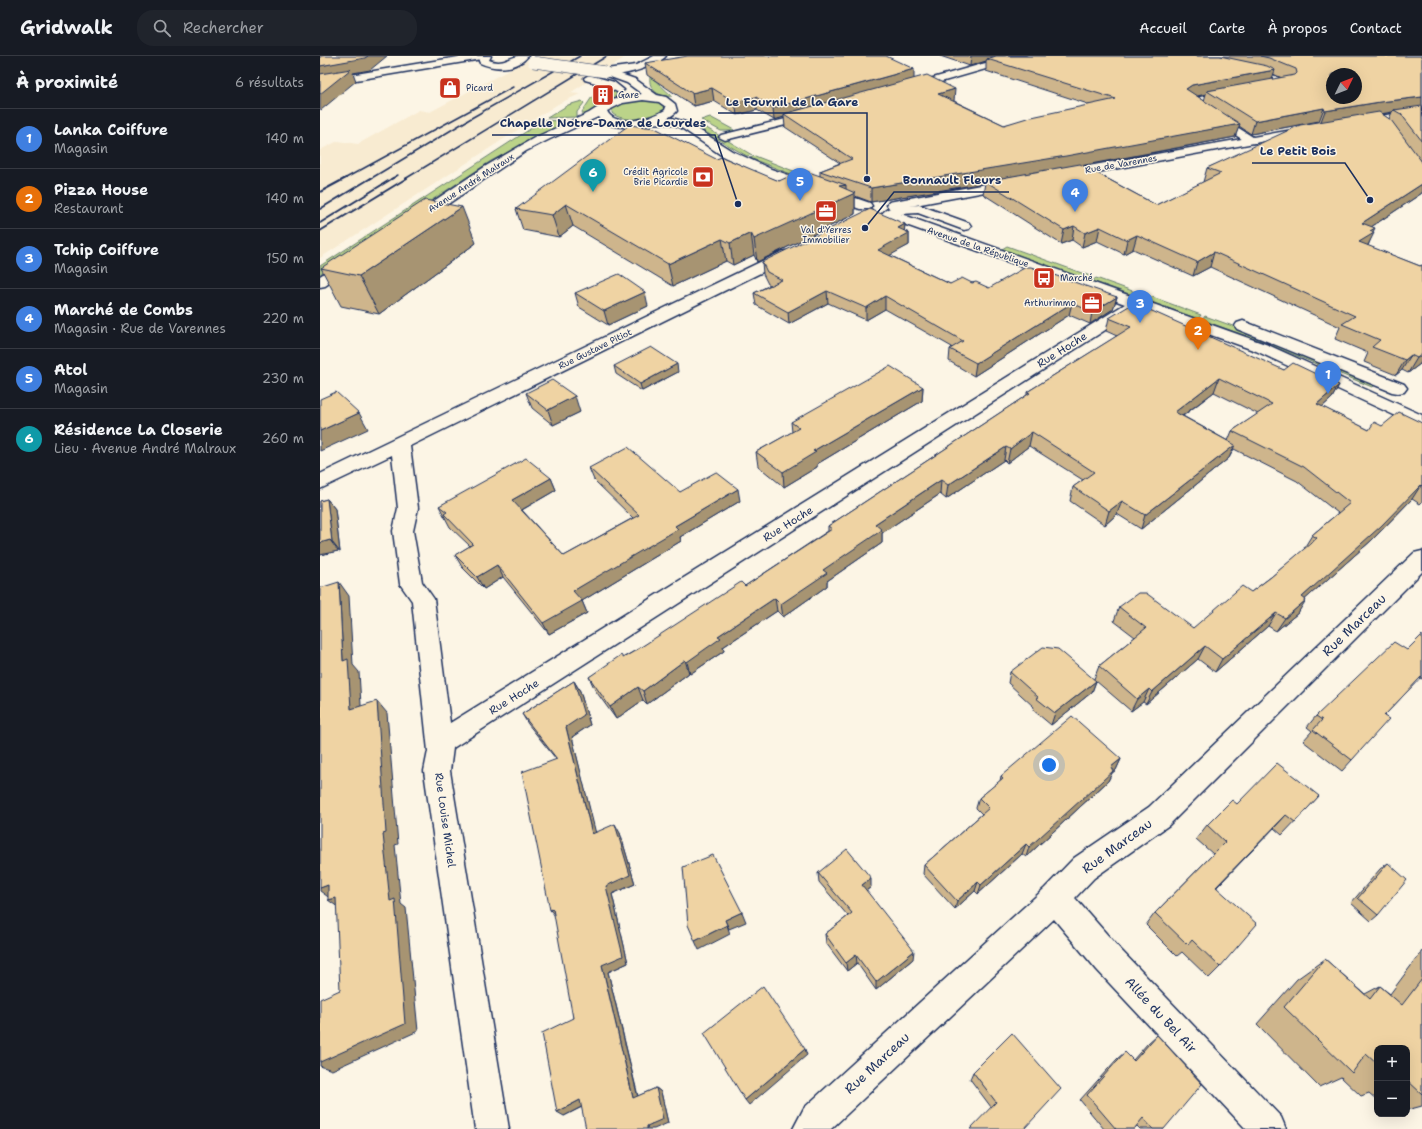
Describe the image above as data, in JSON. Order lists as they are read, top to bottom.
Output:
{
  "streets": {
    "street": [
      "Rue de Varennes",
      "Avenue André Malraux",
      "Avenue de la République",
      "Rue Gustave Pitiot",
      "Rue Hoche",
      "Rue Marceau",
      "Rue Louise Michel",
      "Allée du Bel Air"
    ]
  },
  "crossings": [
    ["Avenue de la République", "Rue Hoche"],
    ["Rue Gustave Pitiot", "Rue Louise Michel"],
    ["Rue Hoche", "Rue Louise Michel"],
    ["Rue Marceau", "Allée du Bel Air"]
  ],
  "places": {
    "shop": ["Picard"],
    "building": ["Gare"],
    "bank": ["Crédit Agricole Brie Picardie"],
    "other": [
      "Le Fournil de la Gare",
      "Le Petit Bois",
      "Chapelle Notre-Dame de Lourdes",
      "Bonnault Fleurs"
    ],
    "office": ["Val d'Yerres Immobilier", "Arthurimmo"],
    "bus stop": ["Marché"]
  },
  "north": "top right",
  "page": {
    "header": "Gridwalk",
    "search": "Rechercher",
    "nav": [
      "Accueil",
      "Carte",
      "À propos",
      "Contact"
    ],
    "heading": ["À proximité", "6 résultats"],
    "list": [
      {
        "mark": "1",
        "name": "Lanka Coiffure",
        "note": "Magasin",
        "value": "140 m"
      },
      {
        "mark": "2",
        "name": "Pizza House",
        "note": "Restaurant",
        "value": "140 m"
      },
      {
        "mark": "3",
        "name": "Tchip Coiffure",
        "note": "Magasin",
        "value": "150 m"
      },
      {
        "mark": "4",
        "name": "Marché de Combs",
        "note": "Magasin · Rue de Varennes",
        "value": "220 m"
      },
      {
        "mark": "5",
        "name": "Atol",
        "note": "Magasin",
        "value": "230 m"
      },
      {
        "mark": "6",
        "name": "Résidence La Closerie",
        "note": "Lieu · Avenue André Malraux",
        "value": "260 m"
      }
    ],
    "pins": [
      "6",
      "5",
      "4",
      "3",
      "2",
      "1"
    ],
    "map_buttons": ["+", "−"]
  }
}
